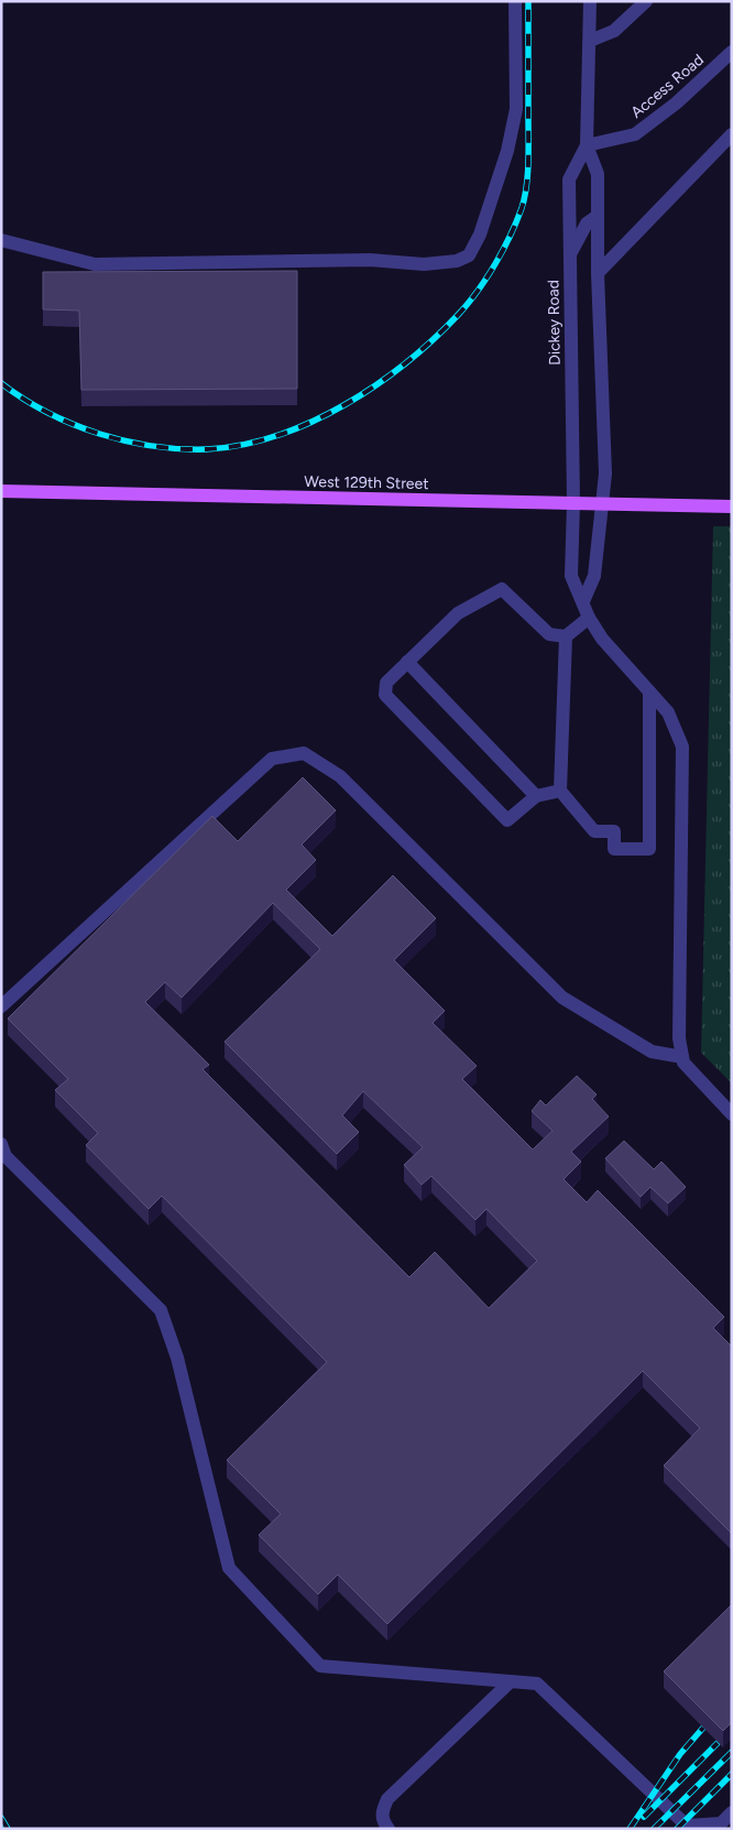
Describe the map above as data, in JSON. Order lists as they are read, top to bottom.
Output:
{
  "streets": {
    "main road": ["West 129th Street"],
    "street": ["Access Road", "Dickey Road"]
  },
  "crossings": [
    ["Access Road", "Dickey Road"],
    ["Dickey Road", "West 129th Street"]
  ]
}
